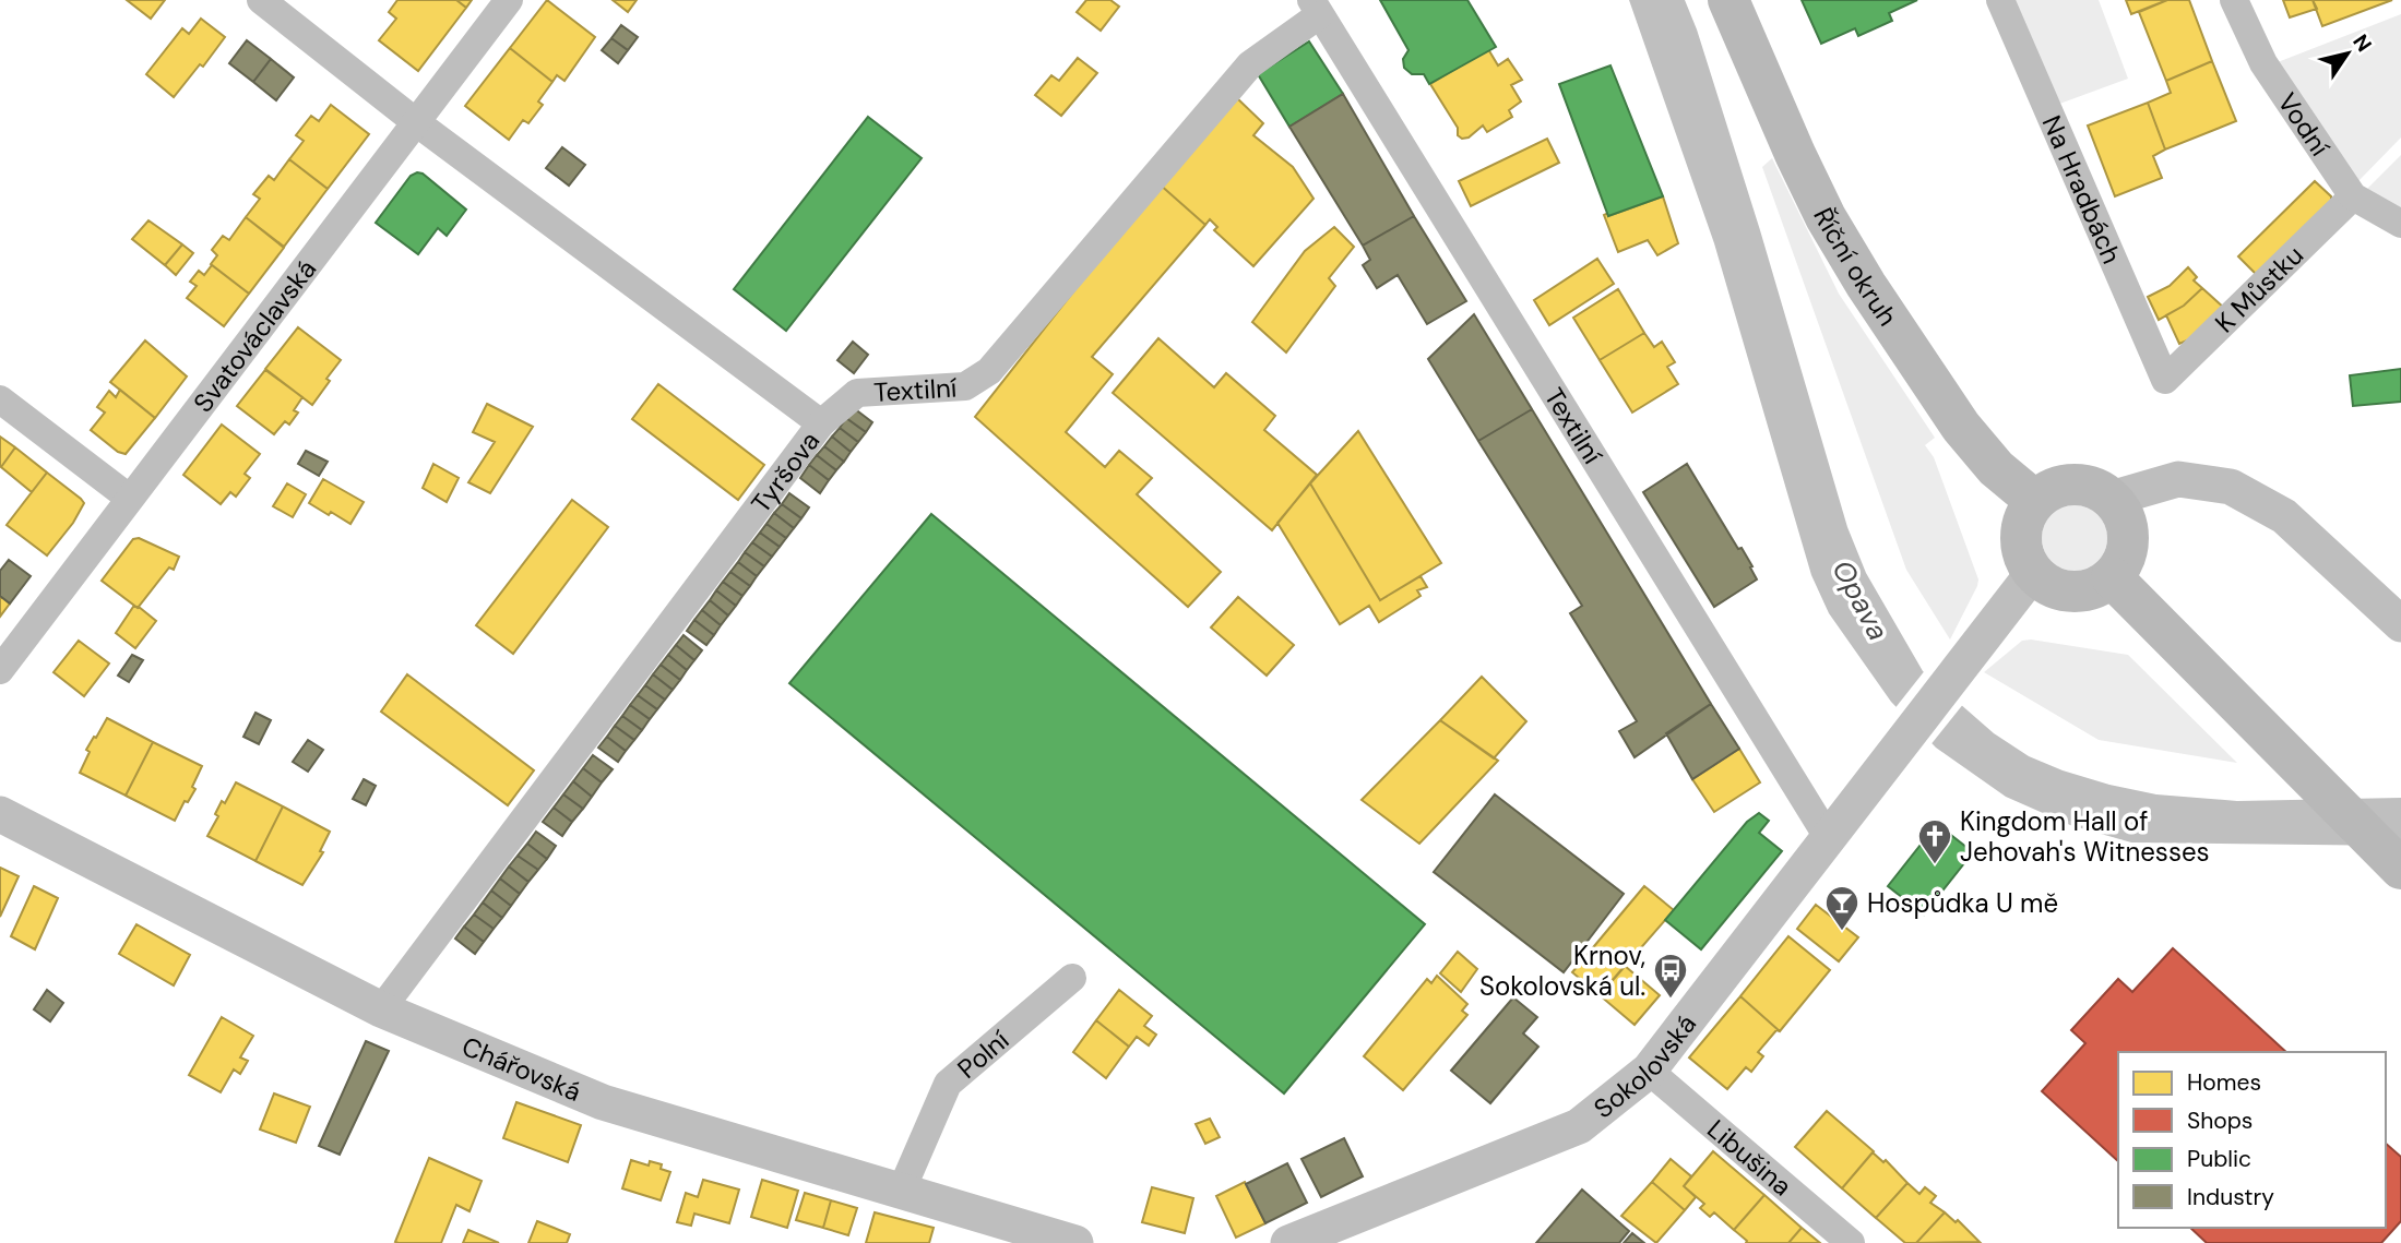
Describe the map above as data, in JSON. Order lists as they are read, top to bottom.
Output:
{
  "streets": {
    "main road": ["Říční okruh"],
    "street": [
      "Vodní",
      "Na Hradbách",
      "K Můstku",
      "Svatováclavská",
      "Textilní",
      "Tyršova",
      "Polní",
      "Sokolovská",
      "Chářovská",
      "Libušina"
    ]
  },
  "crossings": [
    ["Vodní", "K Můstku"],
    ["Na Hradbách", "K Můstku"],
    ["Říční okruh", "Sokolovská"],
    ["Svatováclavská", "Tyršova"],
    ["Textilní", "Tyršova"],
    ["Textilní", "Sokolovská"],
    ["Tyršova", "Chářovská"],
    ["Polní", "Chářovská"],
    ["Sokolovská", "Libušina"]
  ],
  "water": ["Opava"],
  "places": {
    "church": ["Kingdom Hall of Jehovah's Witnesses"],
    "bar": ["Hospůdka U mě"],
    "bus stop": ["Krnov, Sokolovská ul."]
  },
  "legend": [
    "Homes",
    "Shops",
    "Public",
    "Industry"
  ],
  "north": "top right"
}
